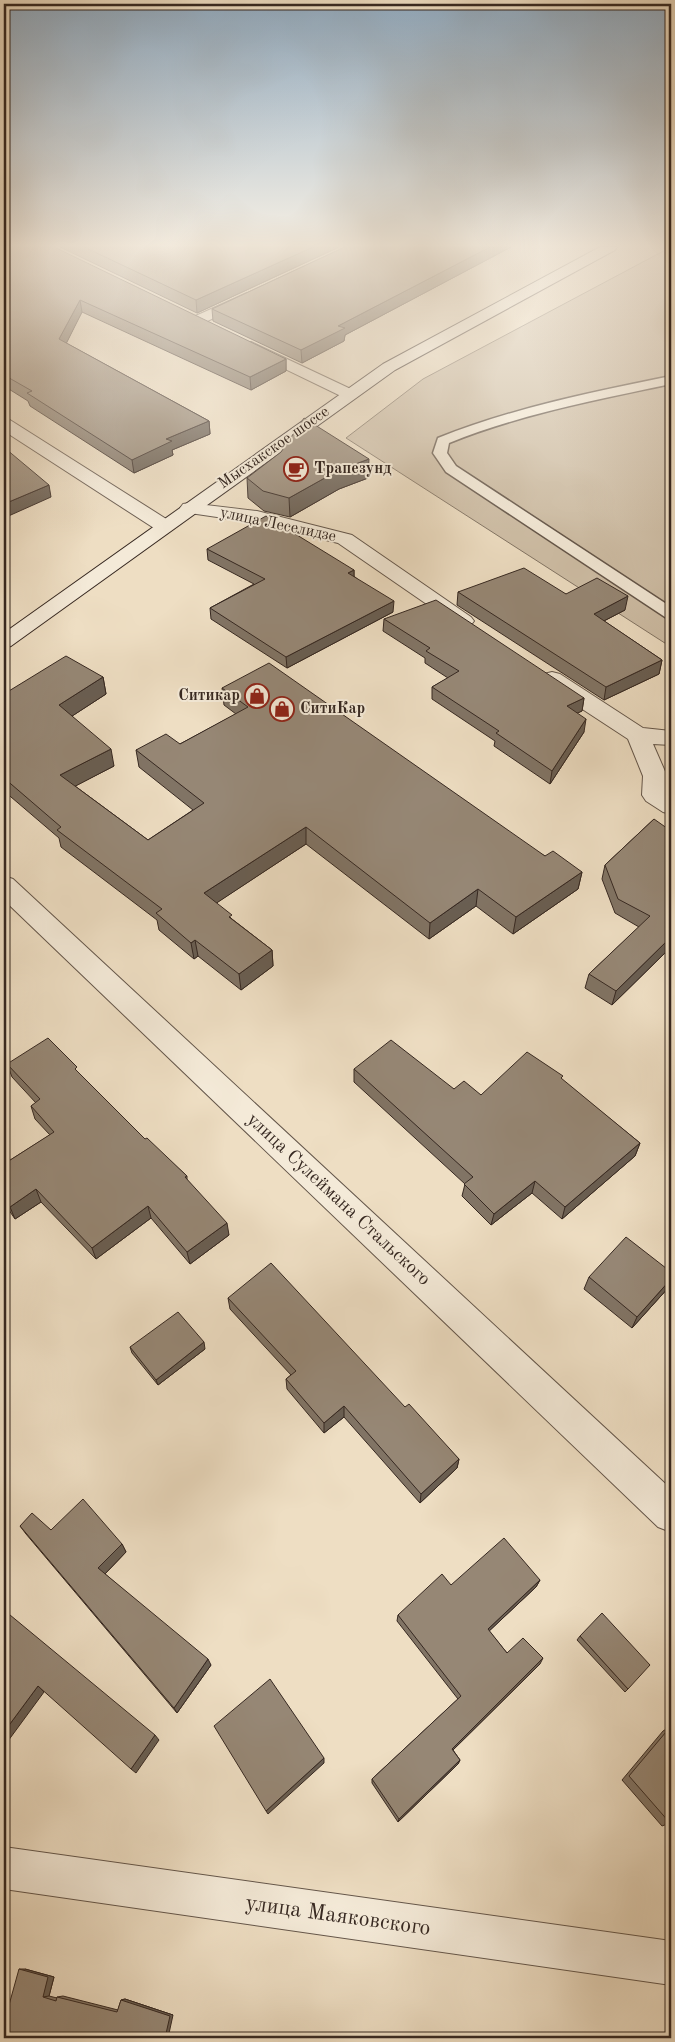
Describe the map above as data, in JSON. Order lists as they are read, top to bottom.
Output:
{
  "streets": {
    "street": [
      "Мысхакское шоссе",
      "улица Леселидзе",
      "улица Сулеймана Стальского",
      "улица Маяковского"
    ]
  },
  "crossings": [
    ["Мысхакское шоссе", "улица Леселидзе"]
  ],
  "places": {
    "cafe": ["Трапезунд"],
    "shop": ["Ситикар", "СитиКар"]
  }
}
